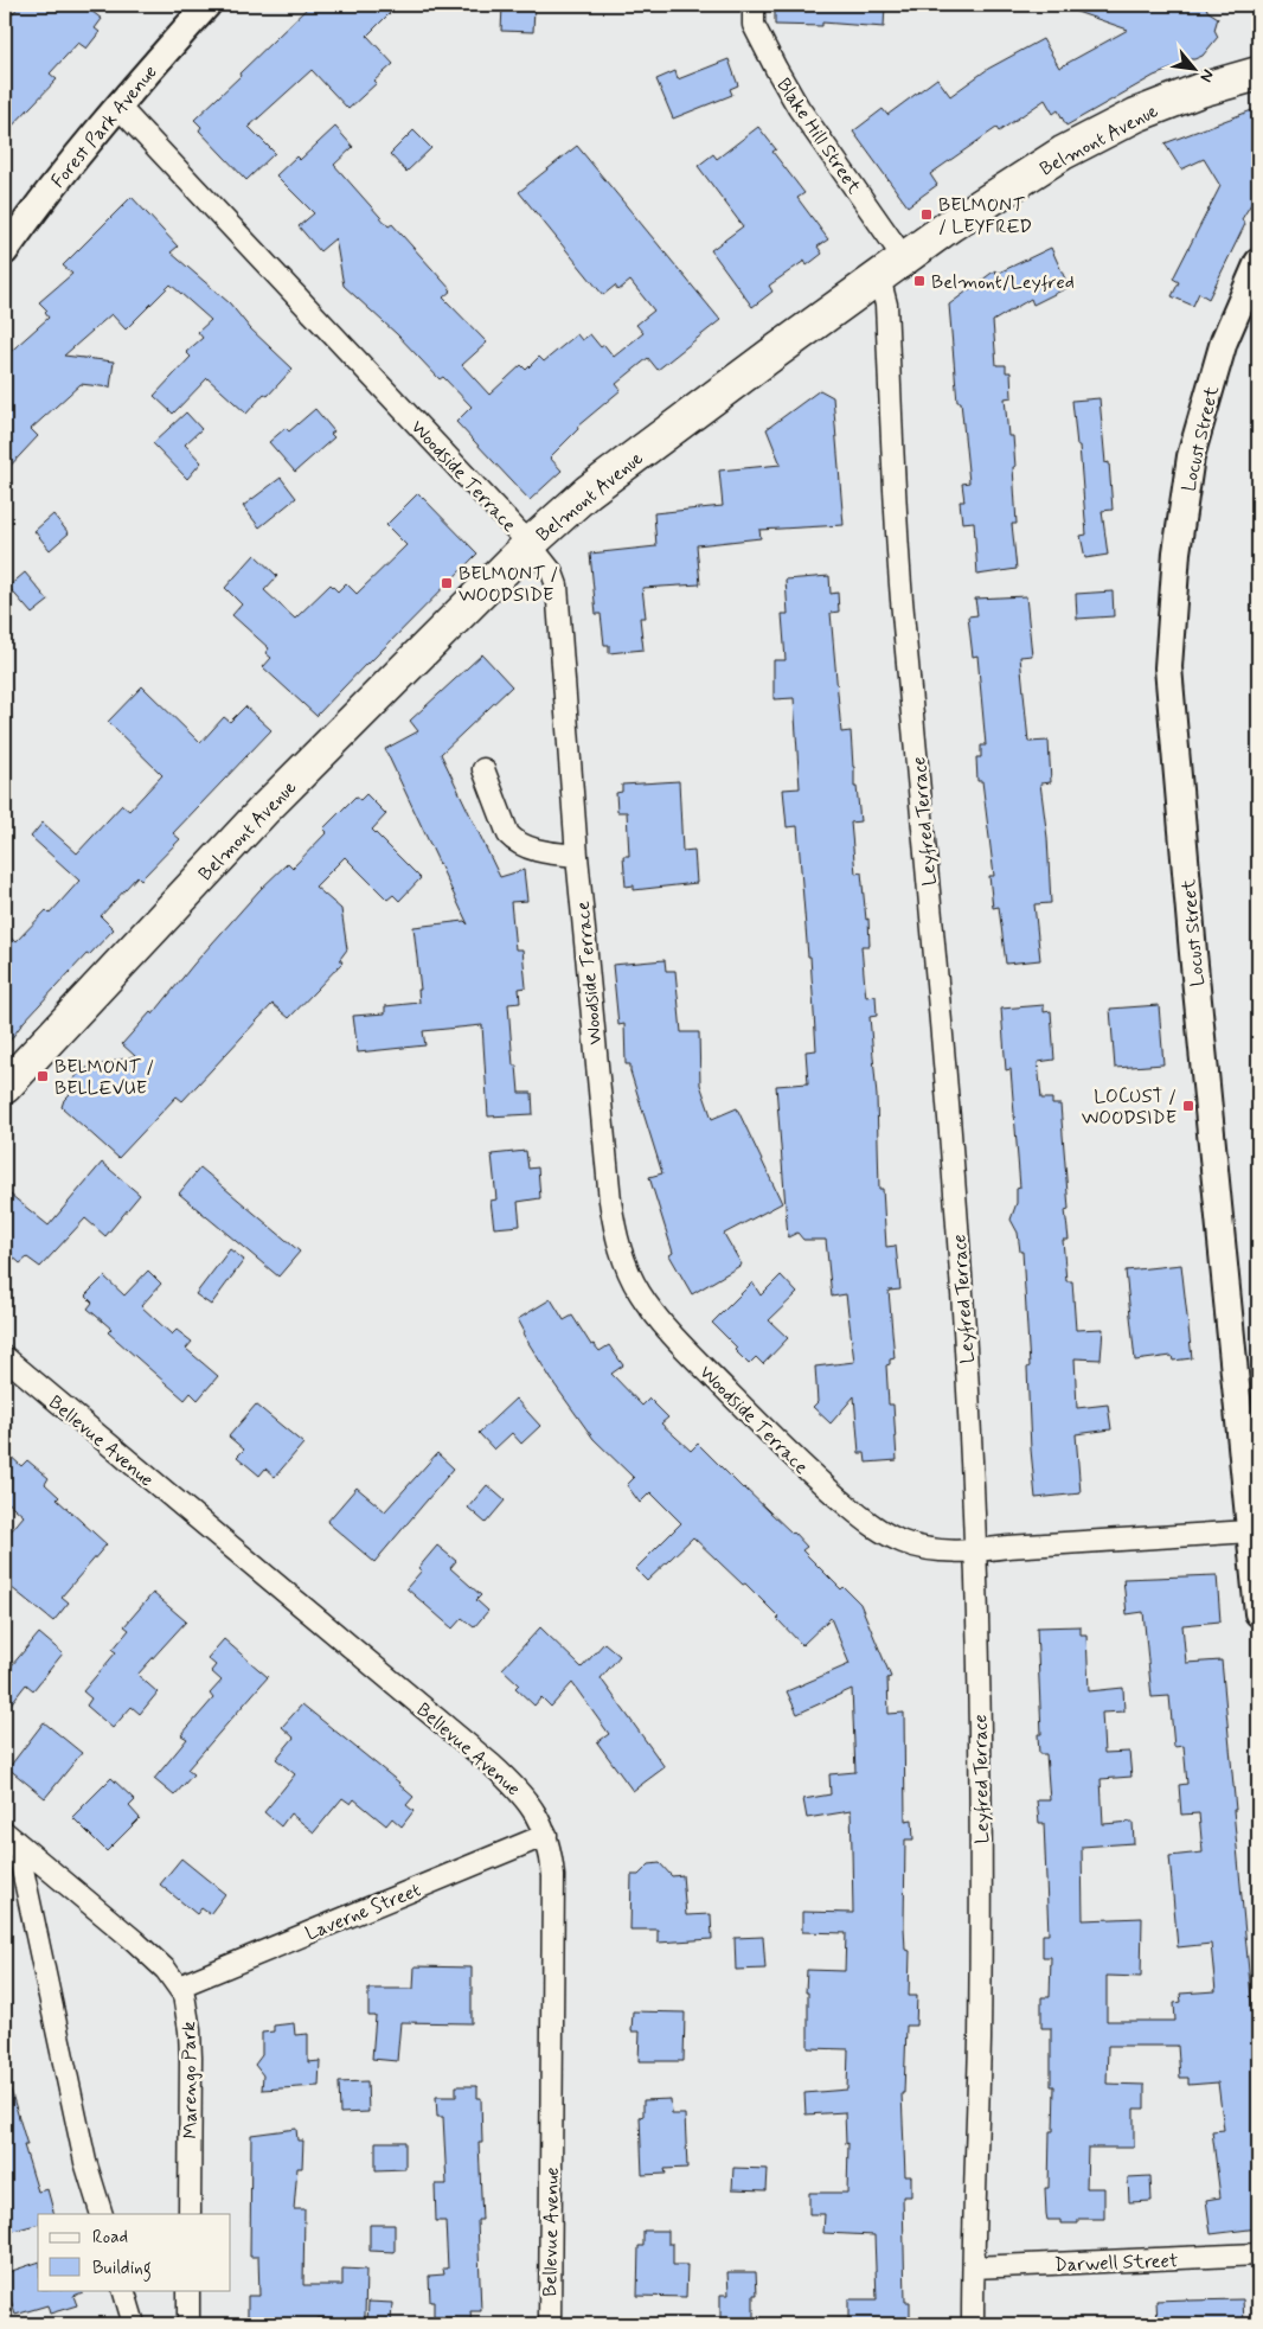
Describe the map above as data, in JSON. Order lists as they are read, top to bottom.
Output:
{
  "streets": {
    "main road": ["Belmont Avenue"],
    "street": [
      "Forest Park Avenue",
      "Blake Hill Street",
      "Locust Street",
      "Woodside Terrace",
      "Leyfred Terrace",
      "Bellevue Avenue",
      "Laverne Street",
      "Marengo Park",
      "Darwell Street"
    ]
  },
  "crossings": [
    ["Forest Park Avenue", "Woodside Terrace"],
    ["Blake Hill Street", "Belmont Avenue"],
    ["Belmont Avenue", "Woodside Terrace"],
    ["Belmont Avenue", "Leyfred Terrace"],
    ["Locust Street", "Woodside Terrace"],
    ["Woodside Terrace", "Leyfred Terrace"],
    ["Leyfred Terrace", "Darwell Street"],
    ["Bellevue Avenue", "Laverne Street"],
    ["Laverne Street", "Marengo Park"]
  ],
  "places": {
    "transit": [
      "BELMONT / LEYFRED",
      "Belmont/Leyfred",
      "BELMONT / WOODSIDE",
      "BELMONT / BELLEVUE",
      "LOCUST / WOODSIDE"
    ]
  },
  "legend": ["Road", "Building"],
  "north": "bottom right"
}
